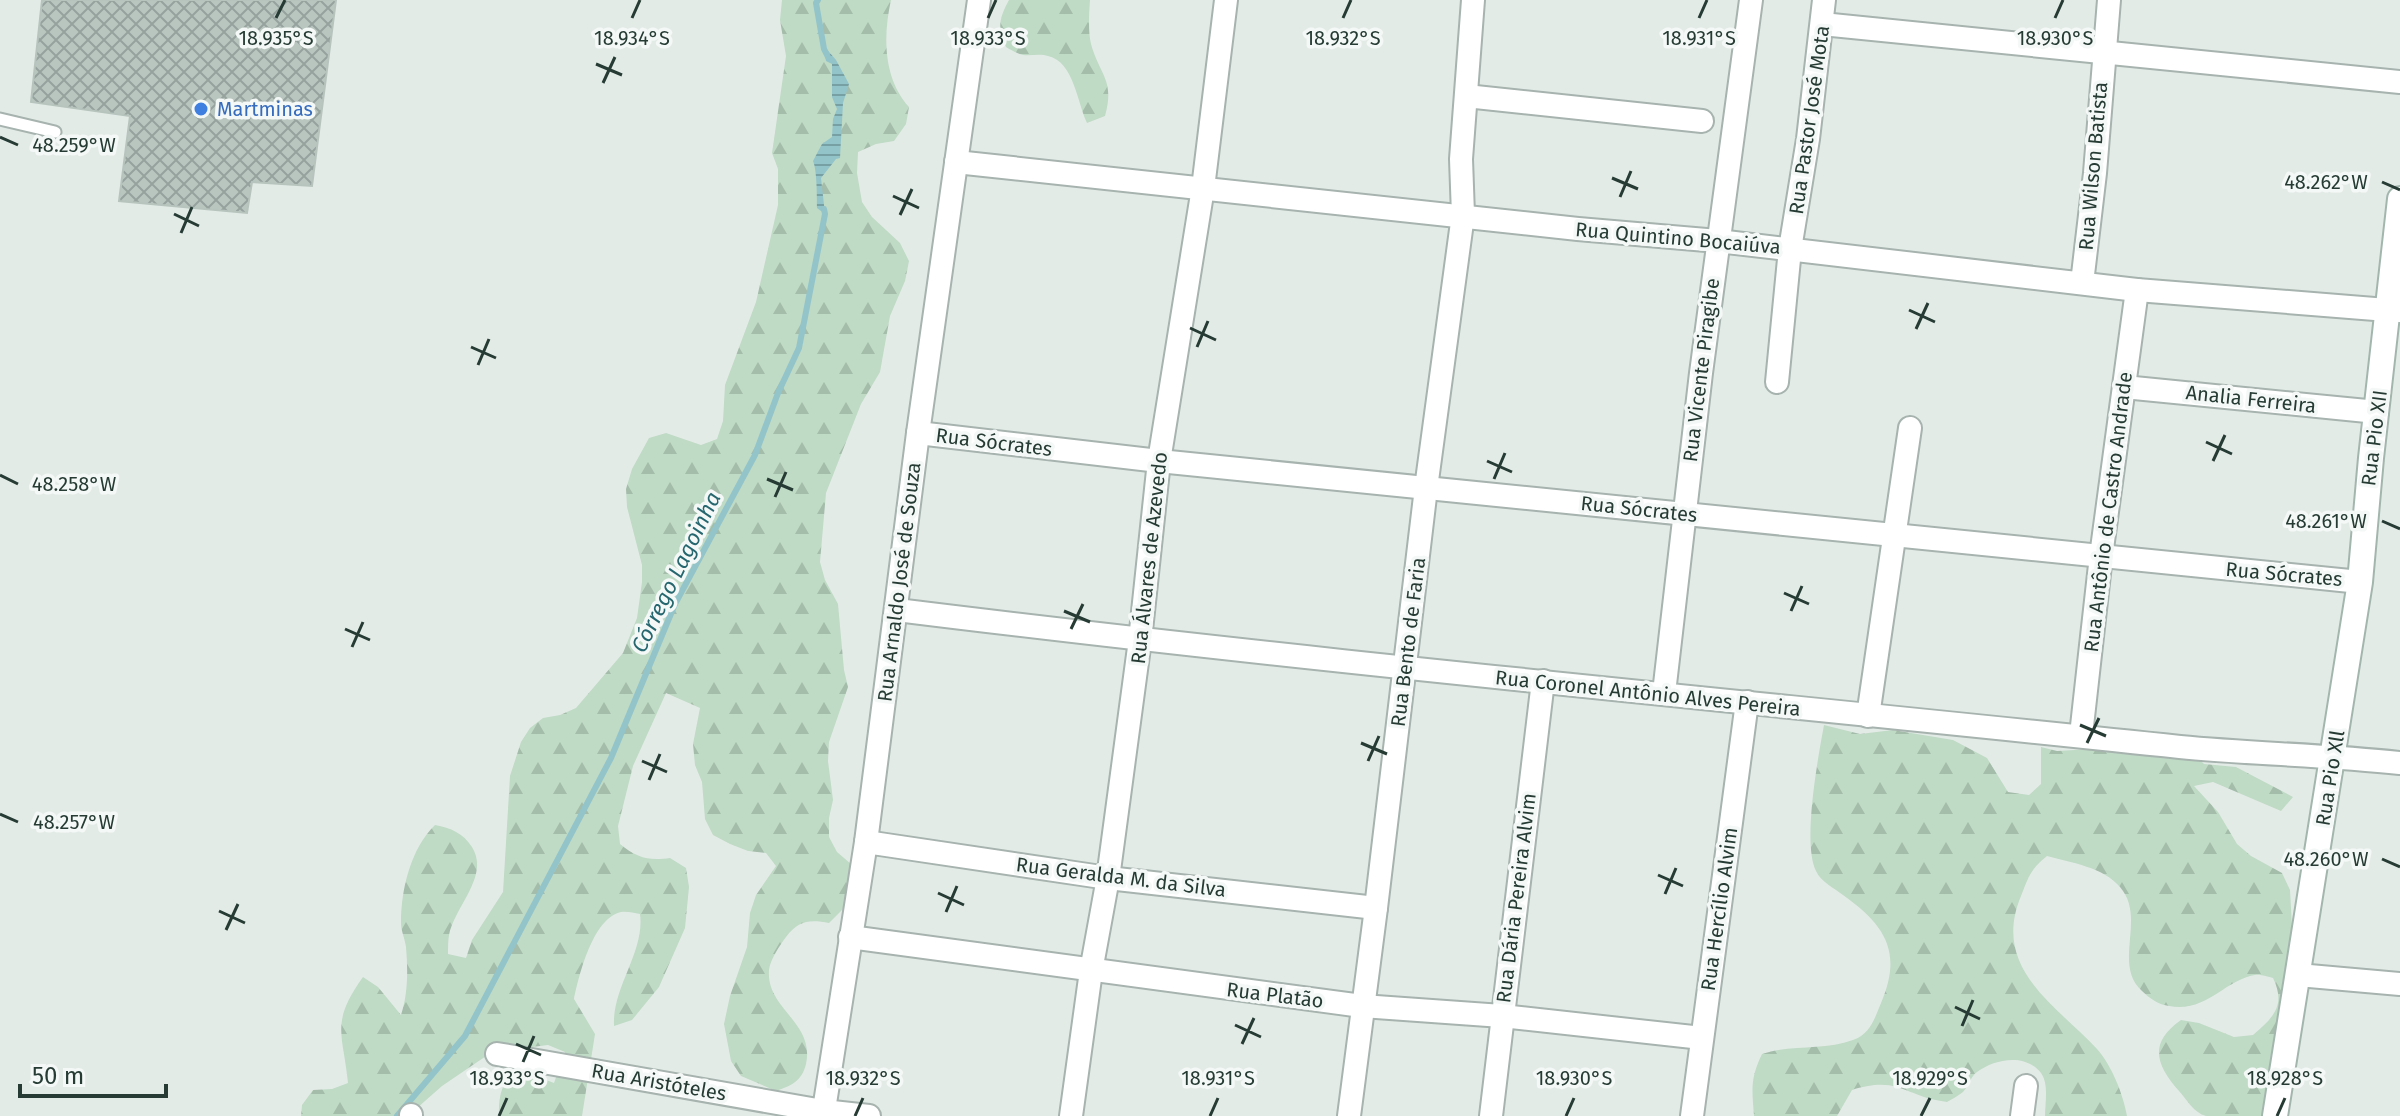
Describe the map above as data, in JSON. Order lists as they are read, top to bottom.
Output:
{
  "streets": {
    "street": [
      "Rua Pastor José Mota",
      "Rua Wilson Batista",
      "Rua Quintino Bocaiúva",
      "Rua Vicente Piragibe",
      "Analia Ferreira",
      "Rua Pio XII",
      "Rua Sócrates",
      "Rua Antônio de Castro Andrade",
      "Rua Álvares de Azevedo",
      "Rua Arnaldo José de Souza",
      "Rua Bento de Faria",
      "Rua Coronel Antônio Alves Pereira",
      "Rua Pio Xll",
      "Rua Geralda M. da Silva",
      "Rua Dária Pereira Alvim",
      "Rua Hercílio Alvim",
      "Rua Platão",
      "Rua Aristóteles"
    ]
  },
  "crossings": [
    ["Rua Pastor José Mota", "Rua Quintino Bocaiúva"],
    ["Rua Wilson Batista", "Rua Quintino Bocaiúva"],
    ["Rua Quintino Bocaiúva", "Rua Vicente Piragibe"],
    ["Rua Quintino Bocaiúva", "Rua Pio XII"],
    ["Rua Quintino Bocaiúva", "Rua Antônio de Castro Andrade"],
    ["Rua Quintino Bocaiúva", "Rua Álvares de Azevedo"],
    ["Rua Quintino Bocaiúva", "Rua Arnaldo José de Souza"],
    ["Rua Quintino Bocaiúva", "Rua Bento de Faria"],
    ["Rua Vicente Piragibe", "Rua Sócrates"],
    ["Rua Vicente Piragibe", "Rua Coronel Antônio Alves Pereira"],
    ["Analia Ferreira", "Rua Pio XII"],
    ["Analia Ferreira", "Rua Antônio de Castro Andrade"],
    ["Rua Pio XII", "Rua Sócrates"],
    ["Rua Pio XII", "Rua Pio Xll"],
    ["Rua Sócrates", "Rua Antônio de Castro Andrade"],
    ["Rua Sócrates", "Rua Álvares de Azevedo"],
    ["Rua Sócrates", "Rua Arnaldo José de Souza"],
    ["Rua Sócrates", "Rua Bento de Faria"],
    ["Rua Sócrates", "Rua Pio Xll"],
    ["Rua Antônio de Castro Andrade", "Rua Coronel Antônio Alves Pereira"],
    ["Rua Álvares de Azevedo", "Rua Coronel Antônio Alves Pereira"],
    ["Rua Álvares de Azevedo", "Rua Geralda M. da Silva"],
    ["Rua Álvares de Azevedo", "Rua Platão"],
    ["Rua Arnaldo José de Souza", "Rua Coronel Antônio Alves Pereira"],
    ["Rua Arnaldo José de Souza", "Rua Geralda M. da Silva"],
    ["Rua Arnaldo José de Souza", "Rua Platão"],
    ["Rua Arnaldo José de Souza", "Rua Aristóteles"],
    ["Rua Bento de Faria", "Rua Coronel Antônio Alves Pereira"],
    ["Rua Bento de Faria", "Rua Geralda M. da Silva"],
    ["Rua Bento de Faria", "Rua Platão"],
    ["Rua Coronel Antônio Alves Pereira", "Rua Pio Xll"],
    ["Rua Coronel Antônio Alves Pereira", "Rua Dária Pereira Alvim"],
    ["Rua Coronel Antônio Alves Pereira", "Rua Hercílio Alvim"],
    ["Rua Dária Pereira Alvim", "Rua Platão"],
    ["Rua Hercílio Alvim", "Rua Platão"]
  ],
  "water": ["Córrego Lagoinha"],
  "places": ["Martminas"],
  "scale_bar": "50 m",
  "coordinates": [
    "18.935°S",
    "18.934°S",
    "18.933°S",
    "18.932°S",
    "18.931°S",
    "18.930°S",
    "48.259°W",
    "48.262°W",
    "48.258°W",
    "48.261°W",
    "48.257°W",
    "48.260°W",
    "18.929°S",
    "18.928°S"
  ]
}
